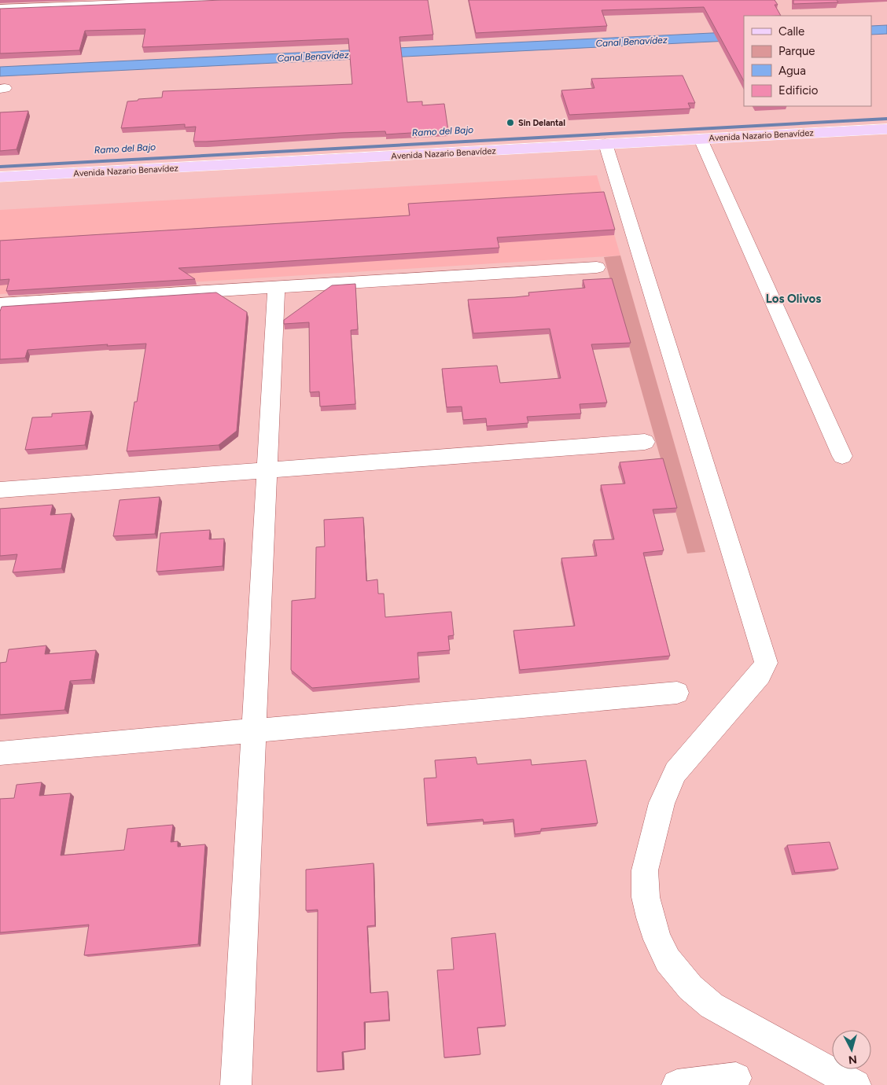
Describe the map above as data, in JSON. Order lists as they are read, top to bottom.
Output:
{
  "streets": {
    "main road": ["Avenida Nazario Benavídez"]
  },
  "districts": ["Los Olivos"],
  "water": ["Canal Benavídez", "Ramo del Bajo"],
  "places": ["Sin Delantal"],
  "legend": [
    "Calle",
    "Parque",
    "Agua",
    "Edificio"
  ],
  "north": "bottom"
}
